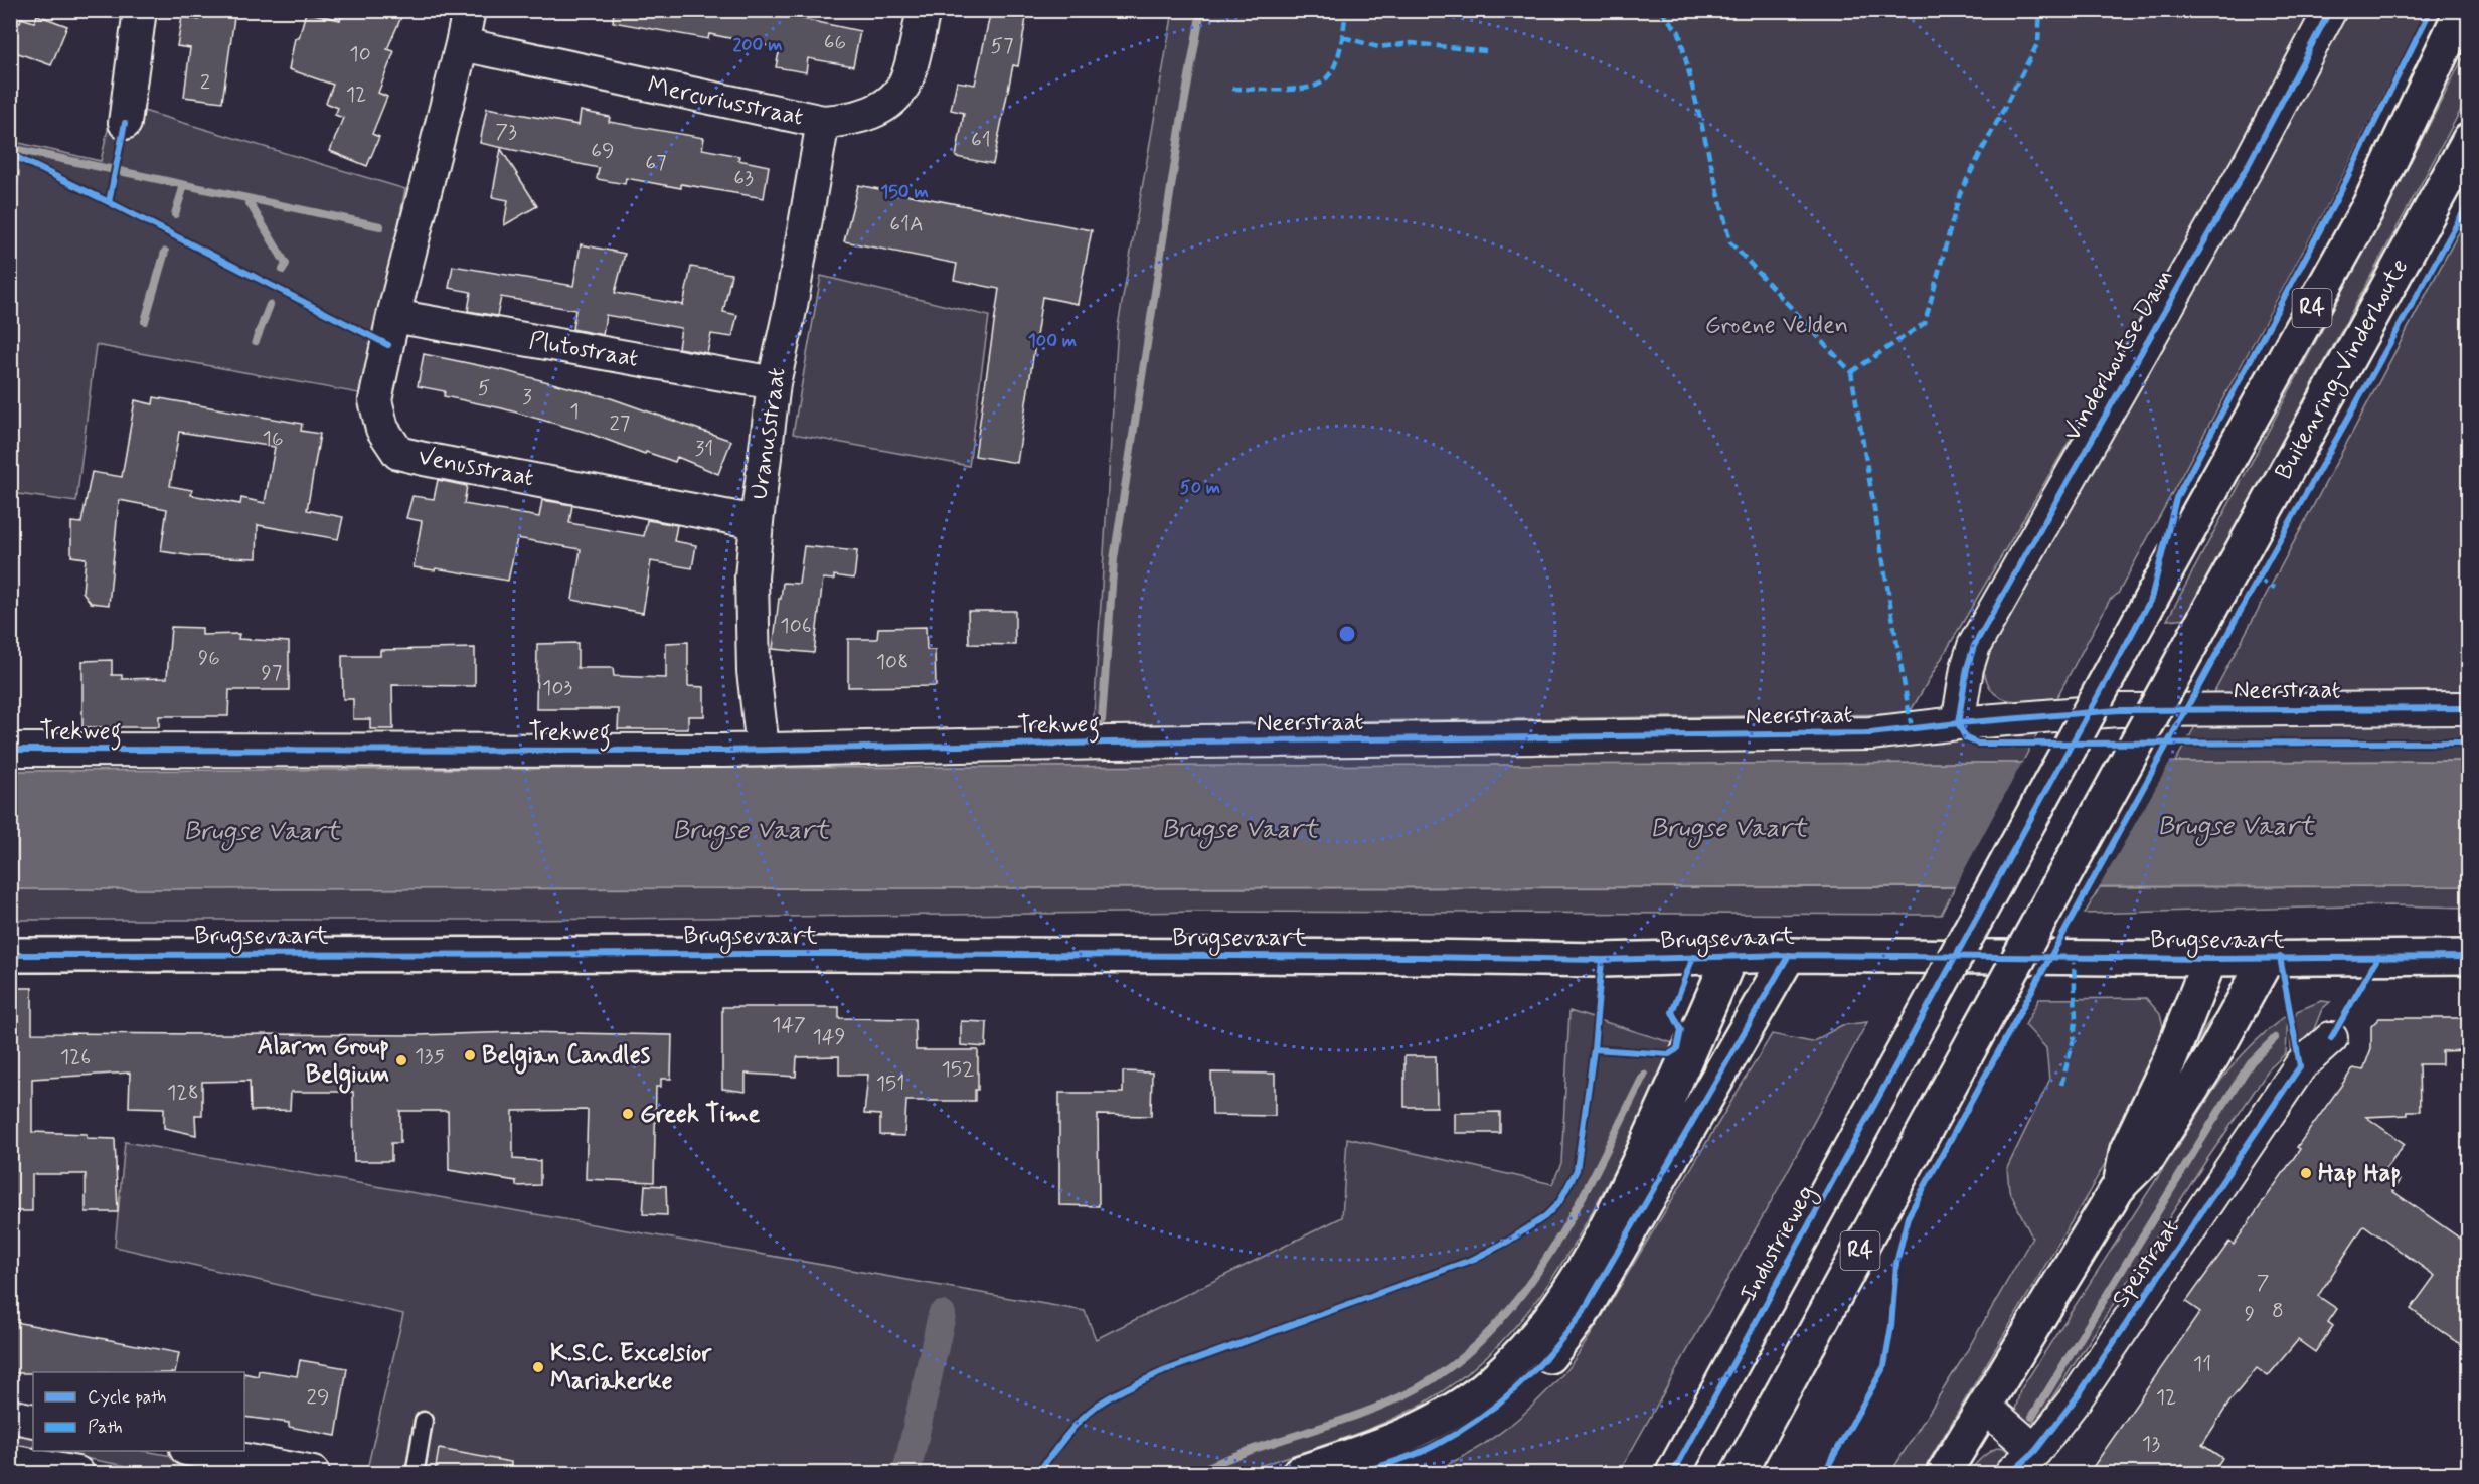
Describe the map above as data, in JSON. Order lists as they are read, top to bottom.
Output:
{
  "streets": {
    "main road": [
      "R4",
      "Buitenring-Vinderhoute",
      "Brugsevaart",
      "Industrieweg"
    ],
    "street": [
      "Mercuriusstraat",
      "Plutostraat",
      "Vinderhoutse Dam",
      "Uranusstraat",
      "Venusstraat",
      "Neerstraat",
      "Trekweg",
      "Speistraat"
    ]
  },
  "crossings": [
    ["Mercuriusstraat", "Uranusstraat"],
    ["Mercuriusstraat", "Venusstraat"],
    ["Plutostraat", "Uranusstraat"],
    ["Plutostraat", "Venusstraat"],
    ["Vinderhoutse Dam", "Neerstraat"],
    ["Uranusstraat", "Venusstraat"],
    ["Uranusstraat", "Trekweg"],
    ["Neerstraat", "Trekweg"]
  ],
  "water": ["Brugse Vaart"],
  "parks": ["Groene Velden"],
  "places": [
    "Belgian Candles",
    "Alarm Group Belgium",
    "Greek Time",
    "Hap Hap",
    "K.S.C. Excelsior Mariakerke"
  ],
  "house_numbers": [
    "66",
    "57",
    "10",
    "2",
    "12",
    "73",
    "61",
    "69",
    "67",
    "63",
    "61A",
    "5",
    "3",
    "1",
    "27",
    "16",
    "31",
    "106",
    "96",
    "108",
    "97",
    "103",
    "147",
    "149",
    "135",
    "126",
    "152",
    "151",
    "128",
    "7",
    "8",
    "9",
    "11",
    "29",
    "12",
    "13"
  ],
  "legend": ["Cycle path", "Path"],
  "rings": [
    "200 m",
    "150 m",
    "100 m",
    "50 m"
  ]
}
